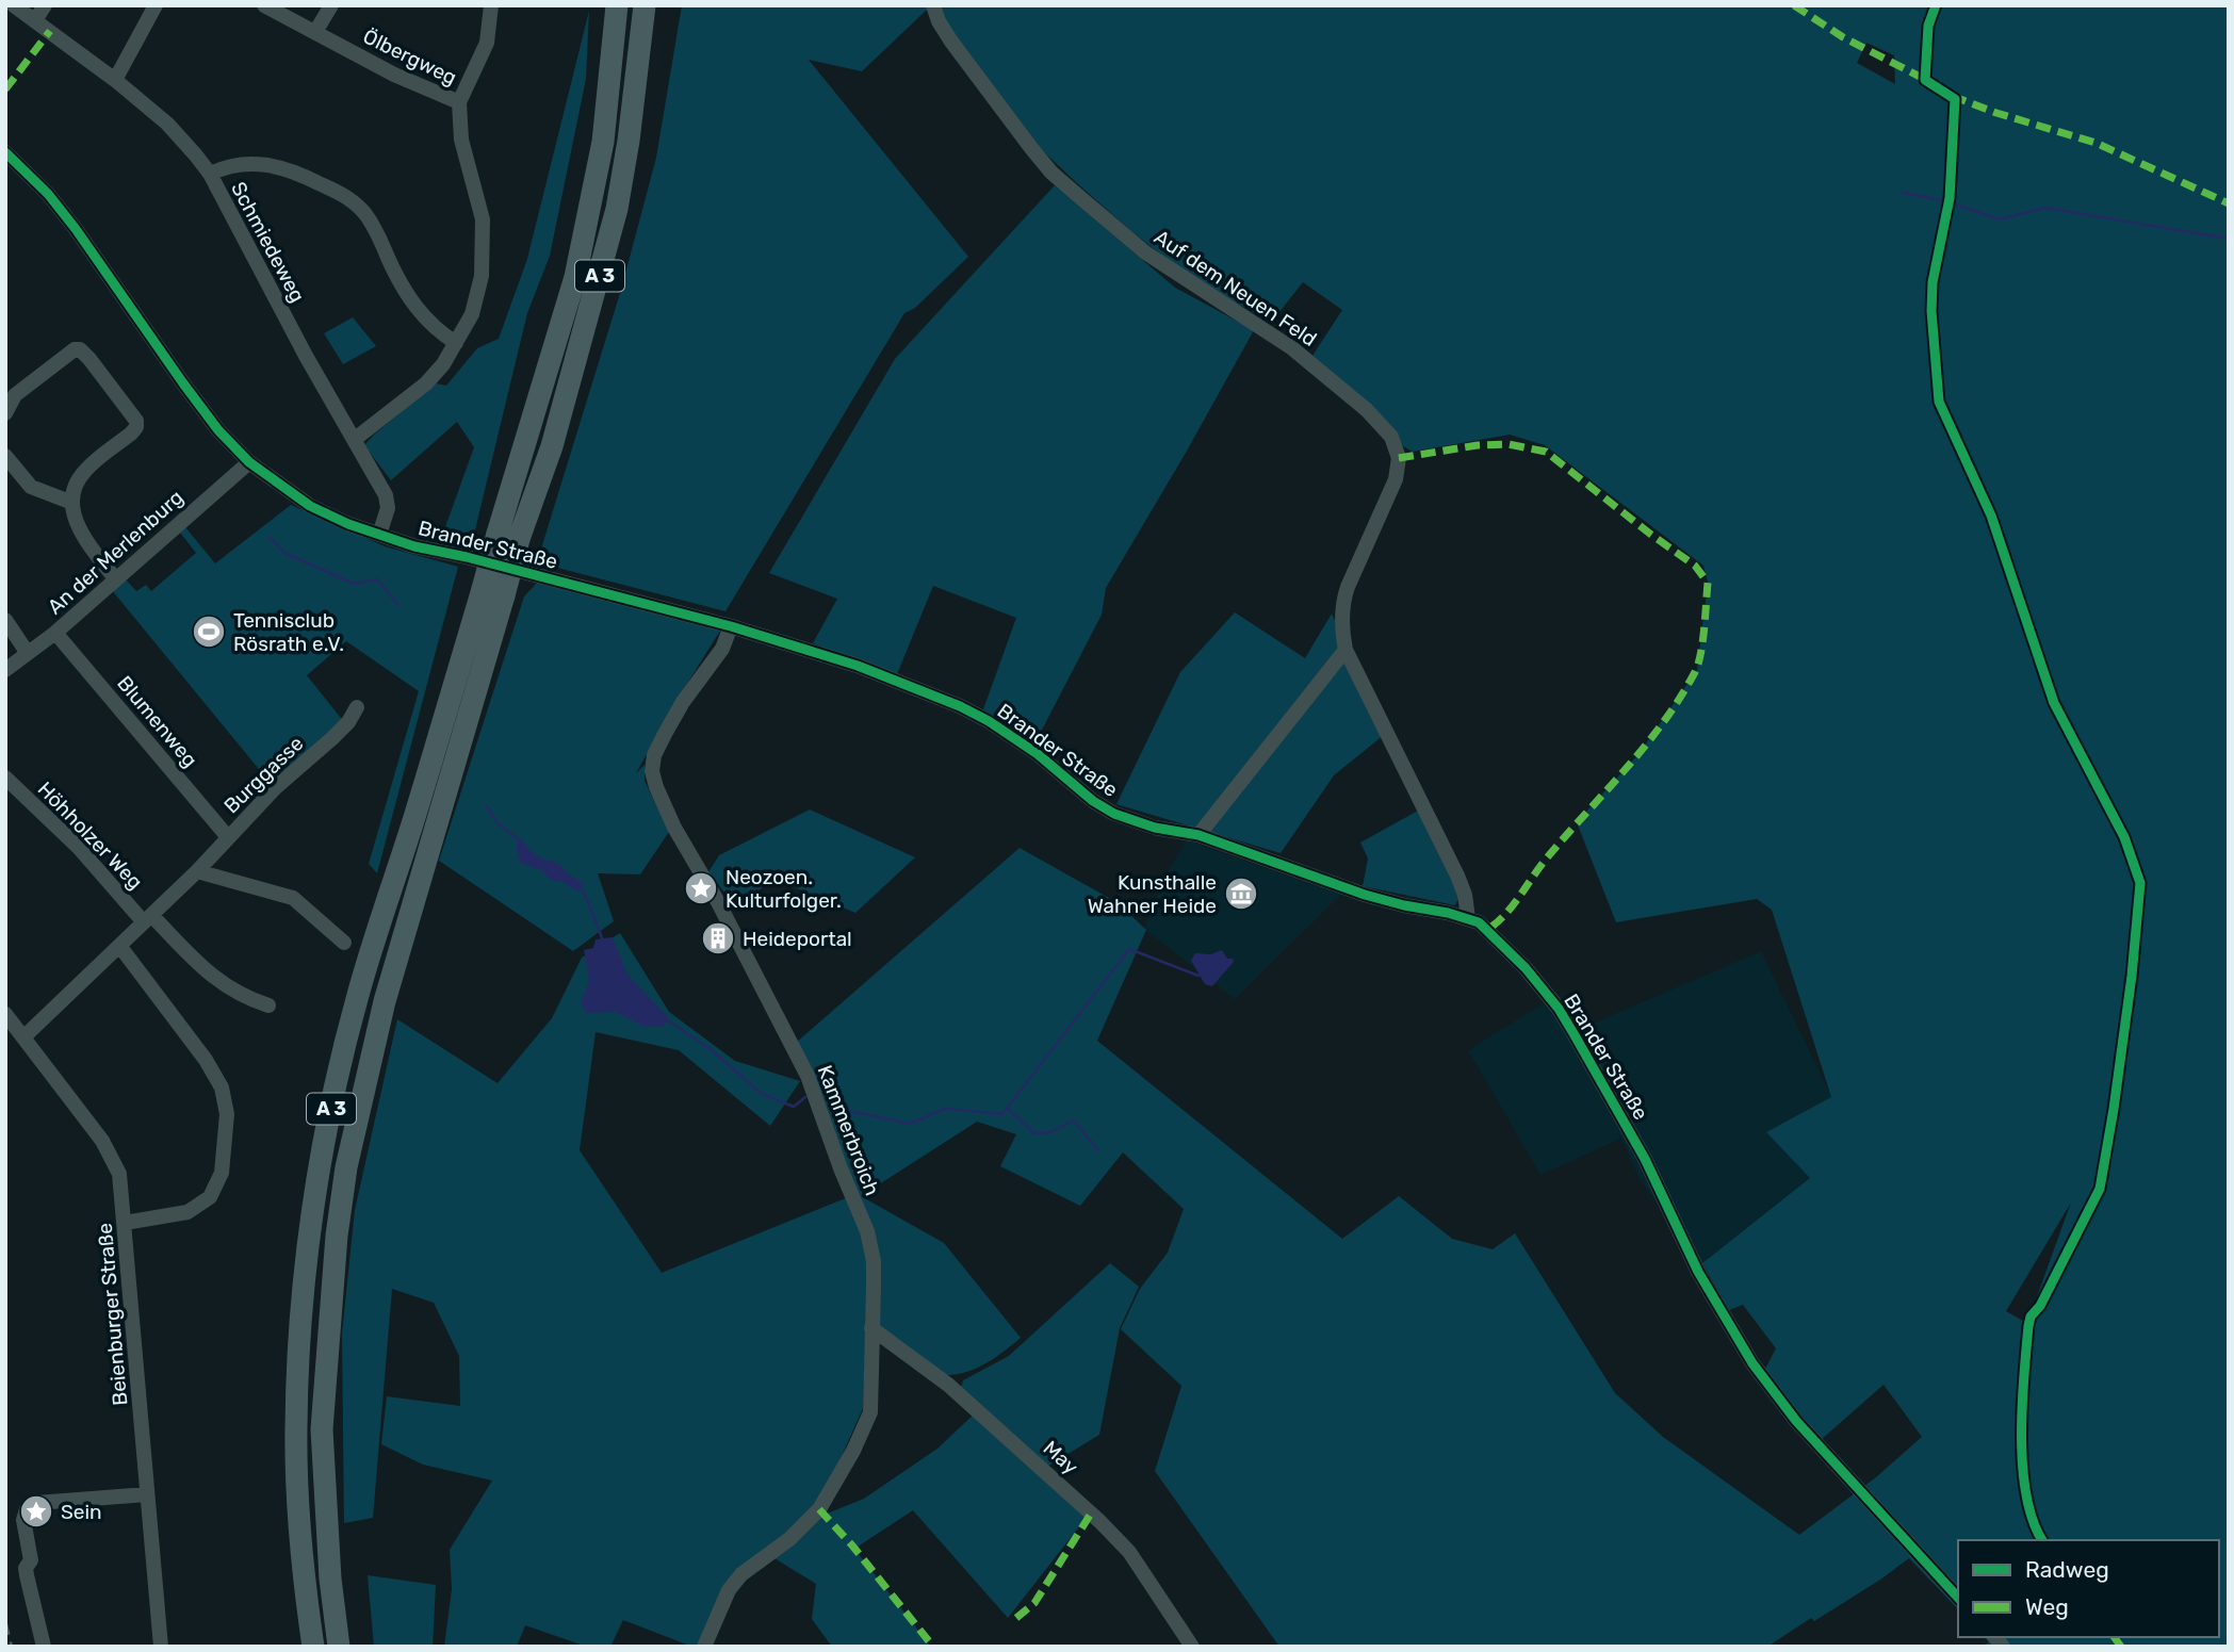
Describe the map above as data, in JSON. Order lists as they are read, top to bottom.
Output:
{
  "streets": {
    "highway": ["A 3"],
    "street": [
      "Ölbergweg",
      "Schmiedeweg",
      "Auf dem Neuen Feld",
      "Brander Straße",
      "An der Merlenburg",
      "Blumenweg",
      "Burggasse",
      "Höhholzer Weg",
      "Kammerbroich",
      "Beienburger Straße",
      "May"
    ]
  },
  "crossings": [
    ["Schmiedeweg", "Brander Straße"],
    ["Auf dem Neuen Feld", "Brander Straße"],
    ["Brander Straße", "An der Merlenburg"],
    ["Brander Straße", "Kammerbroich"],
    ["An der Merlenburg", "Blumenweg"],
    ["Blumenweg", "Burggasse"],
    ["Burggasse", "Höhholzer Weg"],
    ["Burggasse", "Beienburger Straße"],
    ["Kammerbroich", "May"]
  ],
  "places": {
    "sports": ["Tennisclub Rösrath e.V."],
    "place": ["Neozoen. Kulturfolger.", "Sein"],
    "museum": ["Kunsthalle Wahner Heide"],
    "building": ["Heideportal"]
  },
  "legend": ["Radweg", "Weg"]
}
